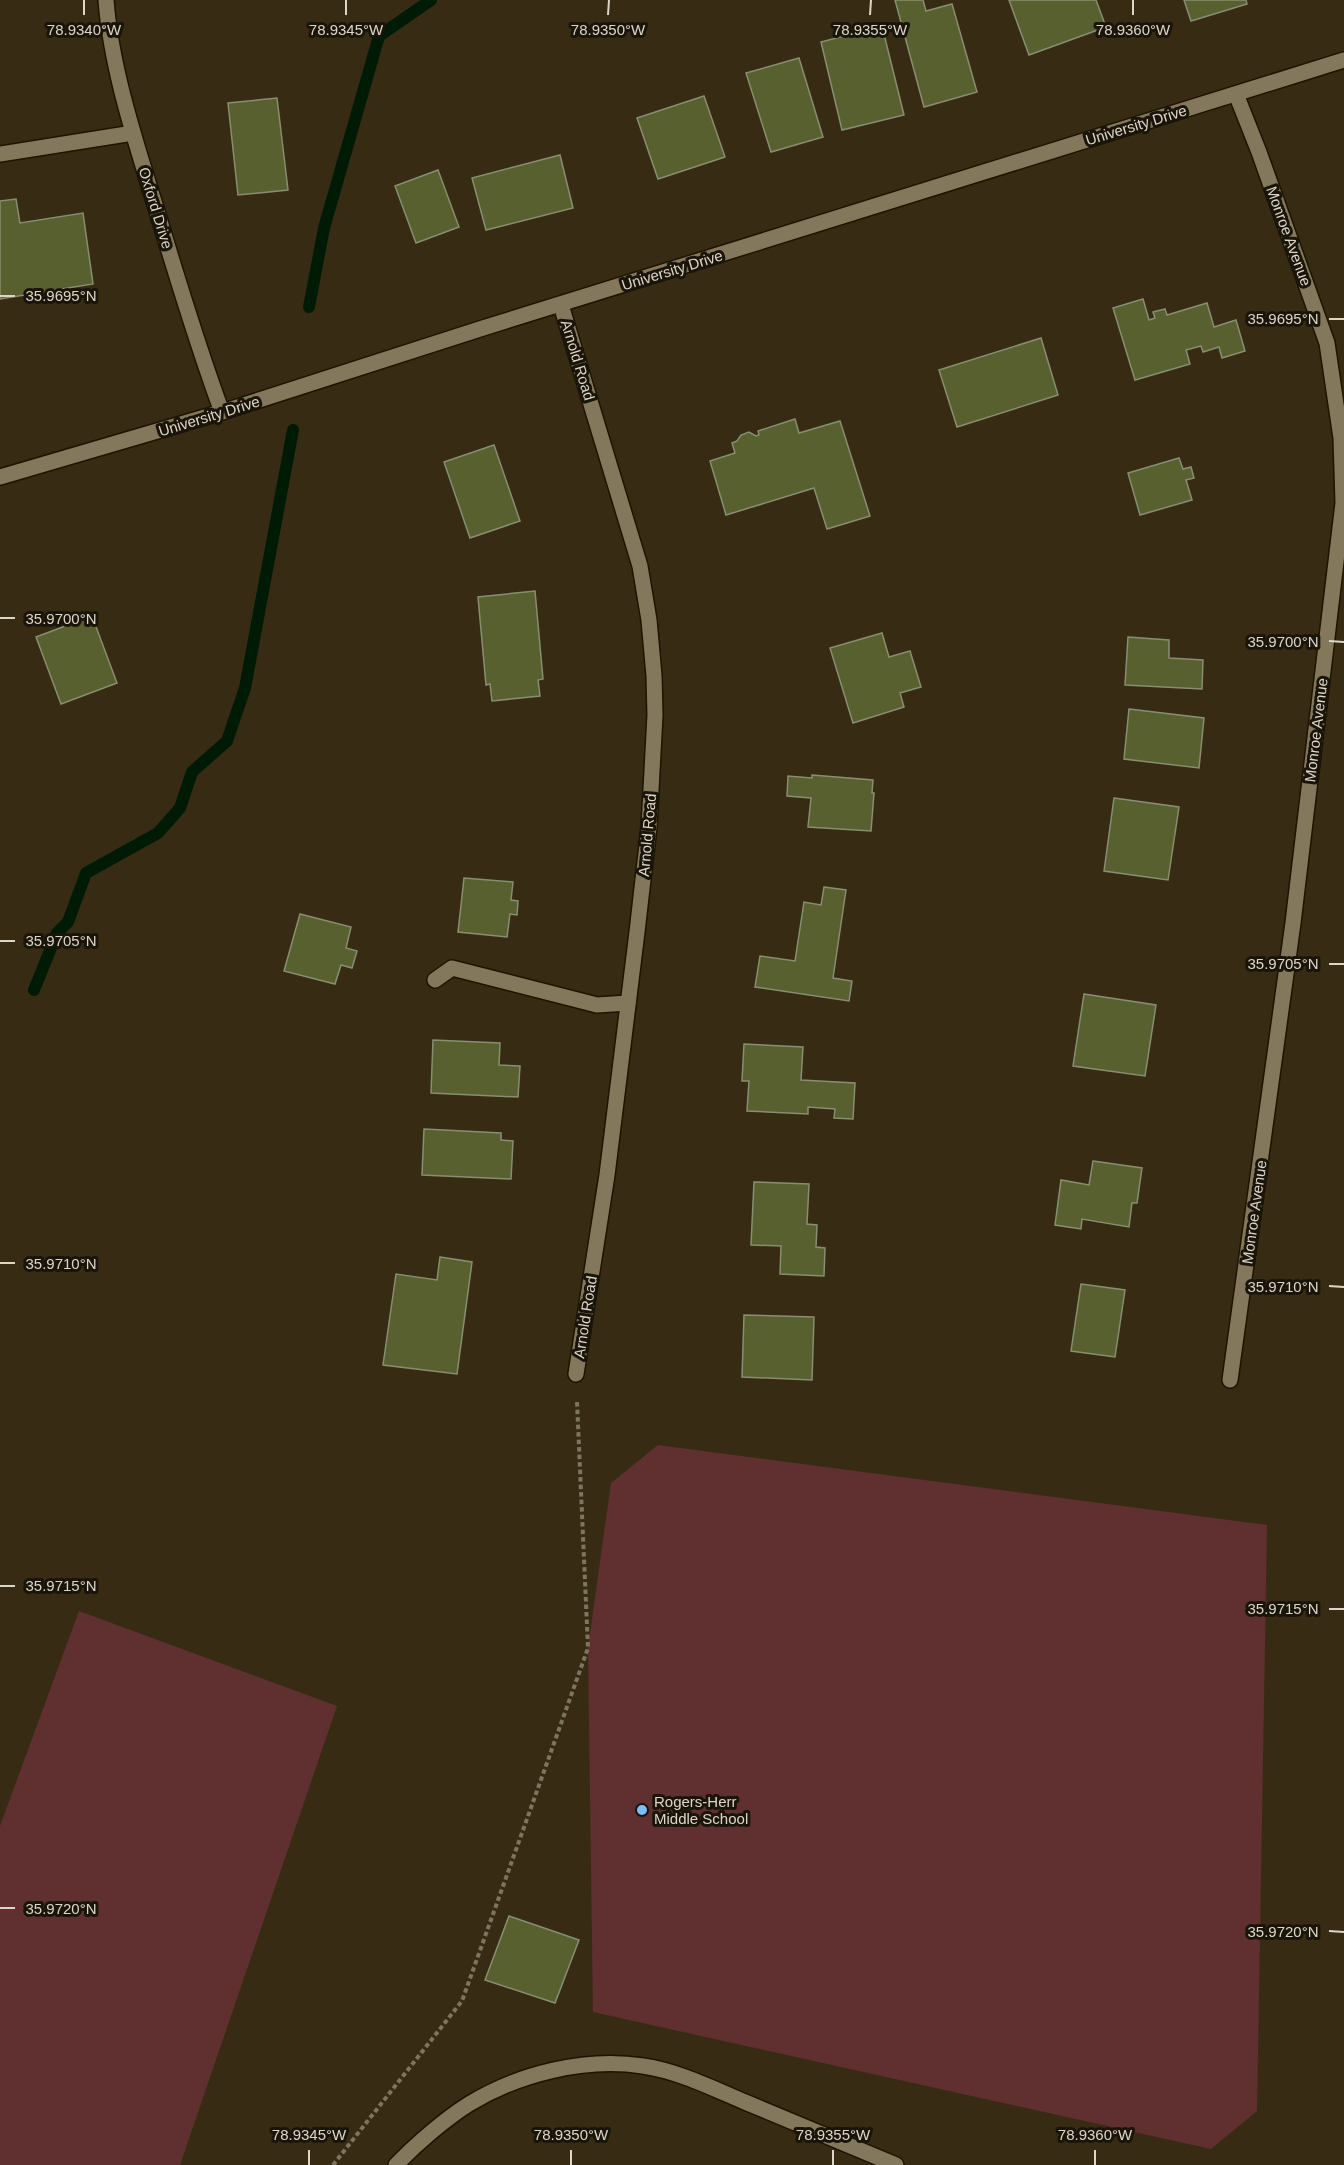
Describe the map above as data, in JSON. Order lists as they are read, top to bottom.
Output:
{
  "streets": {
    "street": [
      "University Drive",
      "Oxford Drive",
      "Monroe Avenue",
      "Arnold Road"
    ]
  },
  "crossings": [
    ["University Drive", "Oxford Drive"],
    ["University Drive", "Monroe Avenue"],
    ["University Drive", "Arnold Road"]
  ],
  "places": ["Rogers-Herr Middle School"],
  "coordinates": [
    "78.9340°W",
    "78.9345°W",
    "78.9350°W",
    "78.9355°W",
    "78.9360°W",
    "35.9695°N",
    "35.9700°N",
    "35.9705°N",
    "35.9710°N",
    "35.9715°N",
    "35.9720°N"
  ]
}
